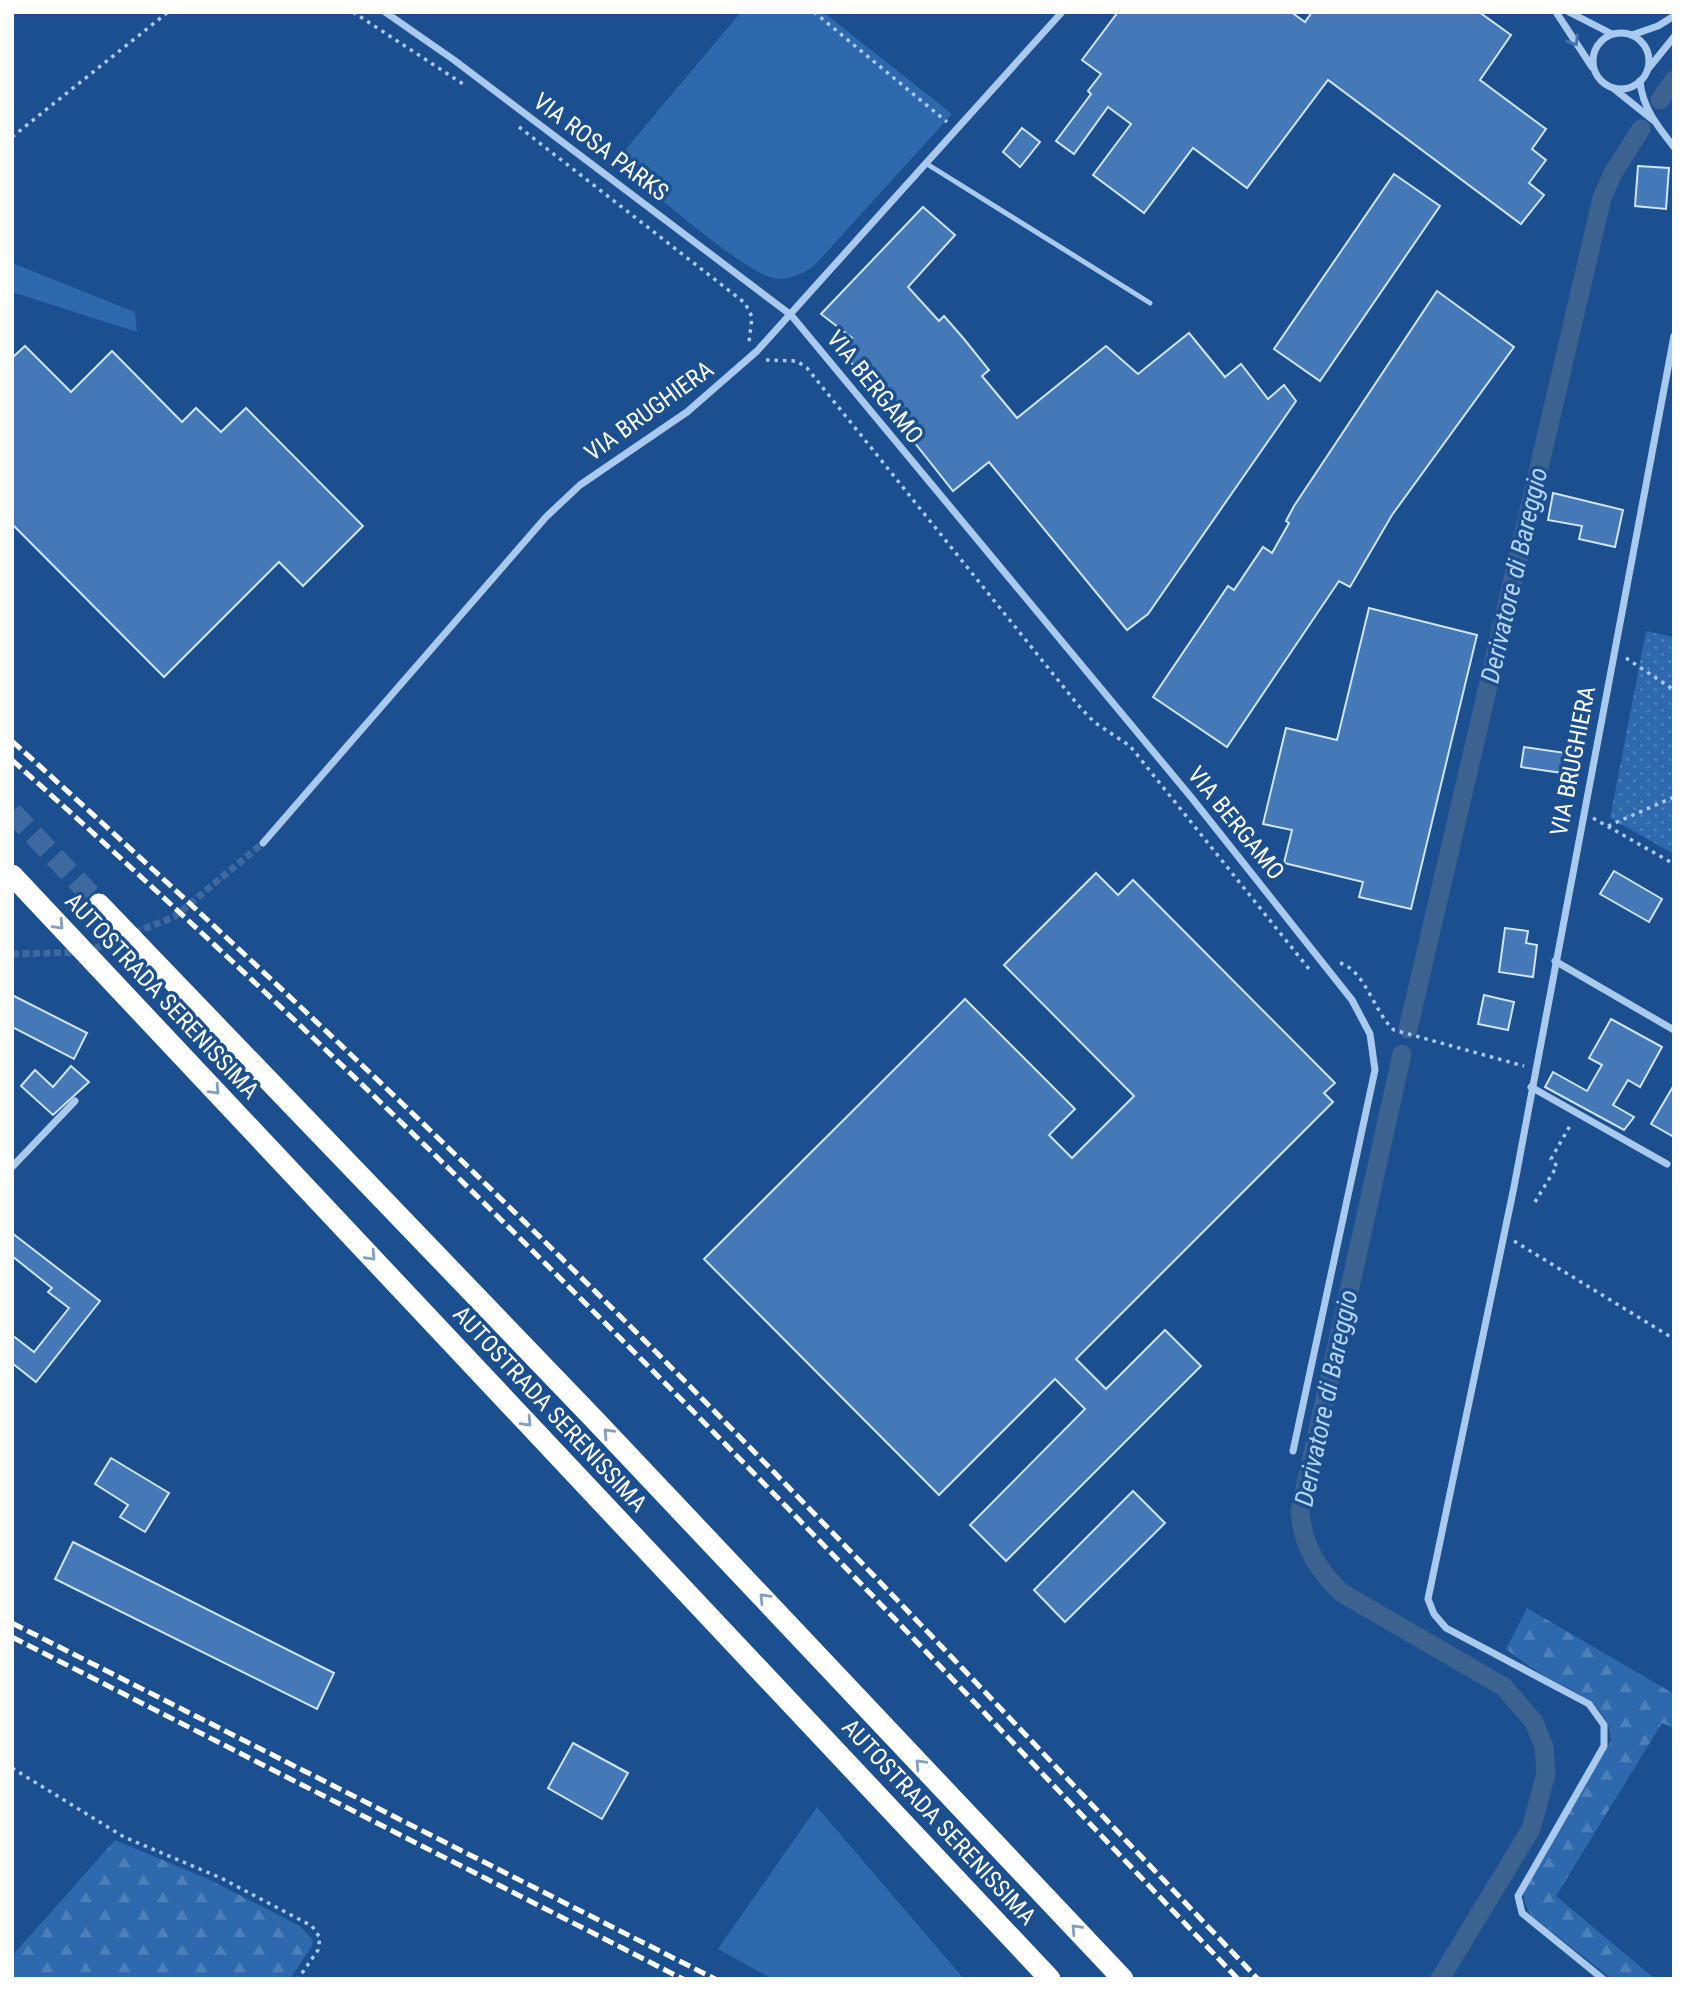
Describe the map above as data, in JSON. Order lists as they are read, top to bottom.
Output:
{
  "streets": {
    "highway": ["AUTOSTRADA SERENISSIMA"],
    "street": ["VIA ROSA PARKS", "VIA BERGAMO", "VIA BRUGHIERA"]
  },
  "crossings": [
    ["VIA ROSA PARKS", "VIA BERGAMO"],
    ["VIA ROSA PARKS", "VIA BRUGHIERA"],
    ["VIA BERGAMO", "VIA BRUGHIERA"]
  ],
  "water": ["Derivatore di Bareggio"]
}
